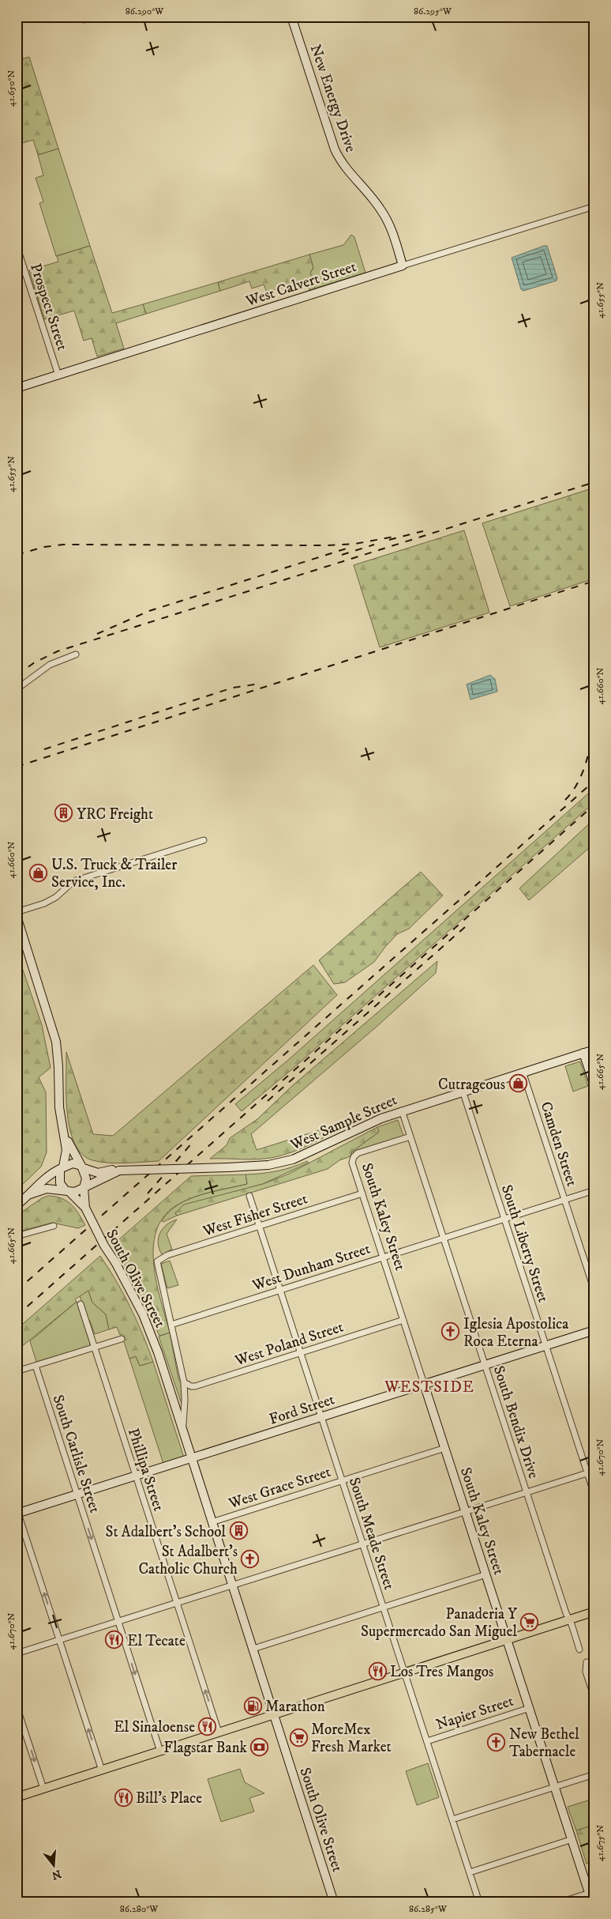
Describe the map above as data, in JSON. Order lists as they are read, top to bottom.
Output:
{
  "streets": {
    "street": [
      "New Energy Drive",
      "West Calvert Street",
      "Prospect Street",
      "West Sample Street",
      "Camden Street",
      "West Fisher Street",
      "South Kaley Street",
      "South Liberty Street",
      "West Dunham Street",
      "South Olive Street",
      "West Poland Street",
      "Ford Street",
      "South Bendix Drive",
      "South Carlisle Street",
      "Phillipa Street",
      "West Grace Street",
      "South Meade Street",
      "Napier Street"
    ]
  },
  "crossings": [
    ["New Energy Drive", "West Calvert Street"],
    ["West Calvert Street", "Prospect Street"],
    ["West Sample Street", "Camden Street"],
    ["West Sample Street", "South Liberty Street"],
    ["West Sample Street", "South Olive Street"],
    ["West Sample Street", "South Bendix Drive"],
    ["Camden Street", "West Dunham Street"],
    ["West Fisher Street", "South Kaley Street"],
    ["West Fisher Street", "South Olive Street"],
    ["West Fisher Street", "South Meade Street"],
    ["South Kaley Street", "West Dunham Street"],
    ["South Kaley Street", "West Poland Street"],
    ["South Kaley Street", "Ford Street"],
    ["South Kaley Street", "South Bendix Drive"],
    ["South Kaley Street", "West Grace Street"],
    ["South Kaley Street", "Napier Street"],
    ["South Liberty Street", "West Dunham Street"],
    ["South Liberty Street", "Ford Street"],
    ["West Dunham Street", "South Olive Street"],
    ["West Dunham Street", "South Bendix Drive"],
    ["West Dunham Street", "South Meade Street"],
    ["South Olive Street", "Ford Street"],
    ["South Olive Street", "West Grace Street"],
    ["West Poland Street", "South Meade Street"],
    ["Ford Street", "South Bendix Drive"],
    ["Ford Street", "South Carlisle Street"],
    ["Ford Street", "Phillipa Street"],
    ["Ford Street", "South Meade Street"],
    ["West Grace Street", "South Meade Street"],
    ["South Meade Street", "Napier Street"]
  ],
  "one_way": ["South Carlisle Street"],
  "districts": ["WESTSIDE"],
  "places": {
    "building": ["YRC Freight", "St Adalbert's School"],
    "shop": ["U.S. Truck & Trailer Service, Inc.", "Cutrageous"],
    "church": ["Iglesia Apostolica Roca Eterna", "St Adalbert's Catholic Church", "New Bethel Tabernacle"],
    "supermarket": ["Panaderia Y Supermercado San Miguel", "MoreMex Fresh Market"],
    "restaurant": [
      "El Tecate",
      "Los Tres Mangos",
      "El Sinaloense",
      "Bill's Place"
    ],
    "fuel station": ["Marathon"],
    "bank": ["Flagstar Bank"]
  },
  "north": "bottom",
  "coordinates": [
    "86.290°W",
    "86.295°W",
    "41.650°N",
    "41.655°N",
    "41.660°N",
    "41.665°N",
    "41.670°N",
    "41.675°N",
    "86.280°W",
    "86.285°W"
  ]
}
